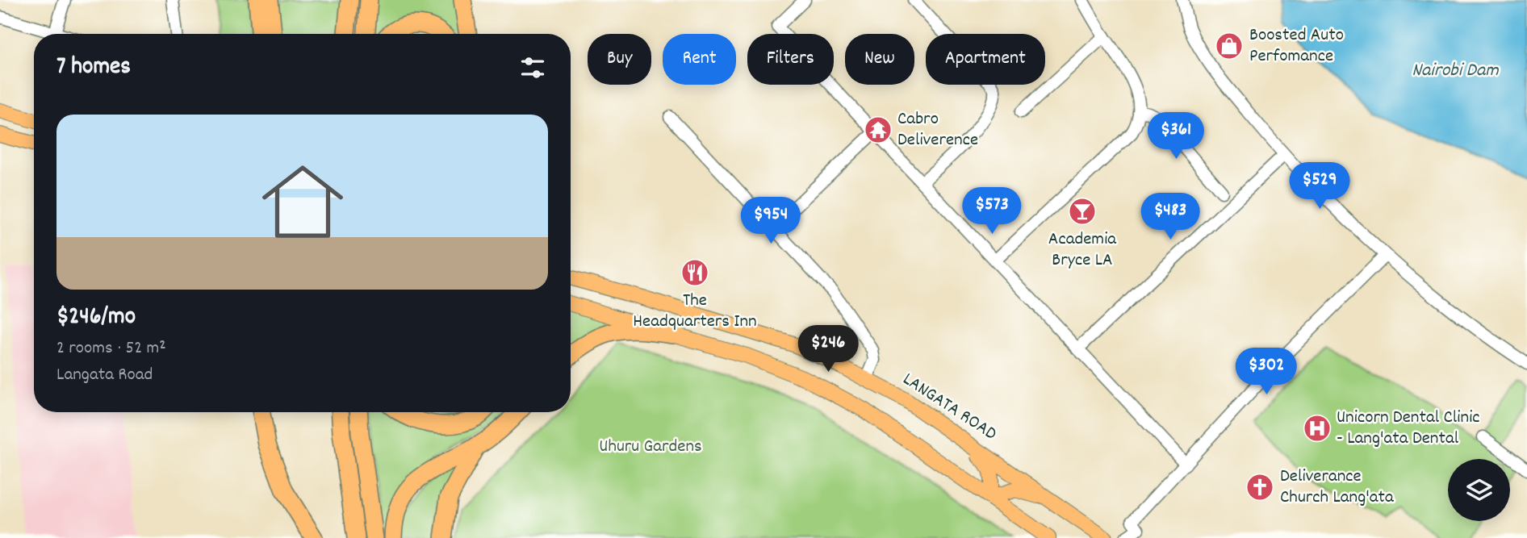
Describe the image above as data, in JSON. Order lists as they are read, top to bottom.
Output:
{
  "streets": {
    "main road": ["LANGATA ROAD"]
  },
  "water": ["Nairobi Dam"],
  "parks": ["Uhuru Gardens"],
  "places": {
    "shop": ["Boosted Auto Perfomance"],
    "temple": ["Cabro Deliverence"],
    "bar": ["Academia Bryce LA"],
    "restaurant": ["The Headquarters Inn"],
    "hospital": ["Unicorn Dental Clinic - Lang'ata Dental"],
    "church": ["Deliverance Church Lang'ata"]
  },
  "page": {
    "chip": [
      "Buy",
      "Rent",
      "Filters",
      "New",
      "Apartment"
    ],
    "heading": "7 homes",
    "list": [
      {
        "name": "$246/mo",
        "note": "2 rooms · 52 m² · Langata Road"
      }
    ],
    "price": [
      "$361",
      "$529",
      "$573",
      "$483",
      "$954",
      "$246",
      "$302"
    ]
  }
}
